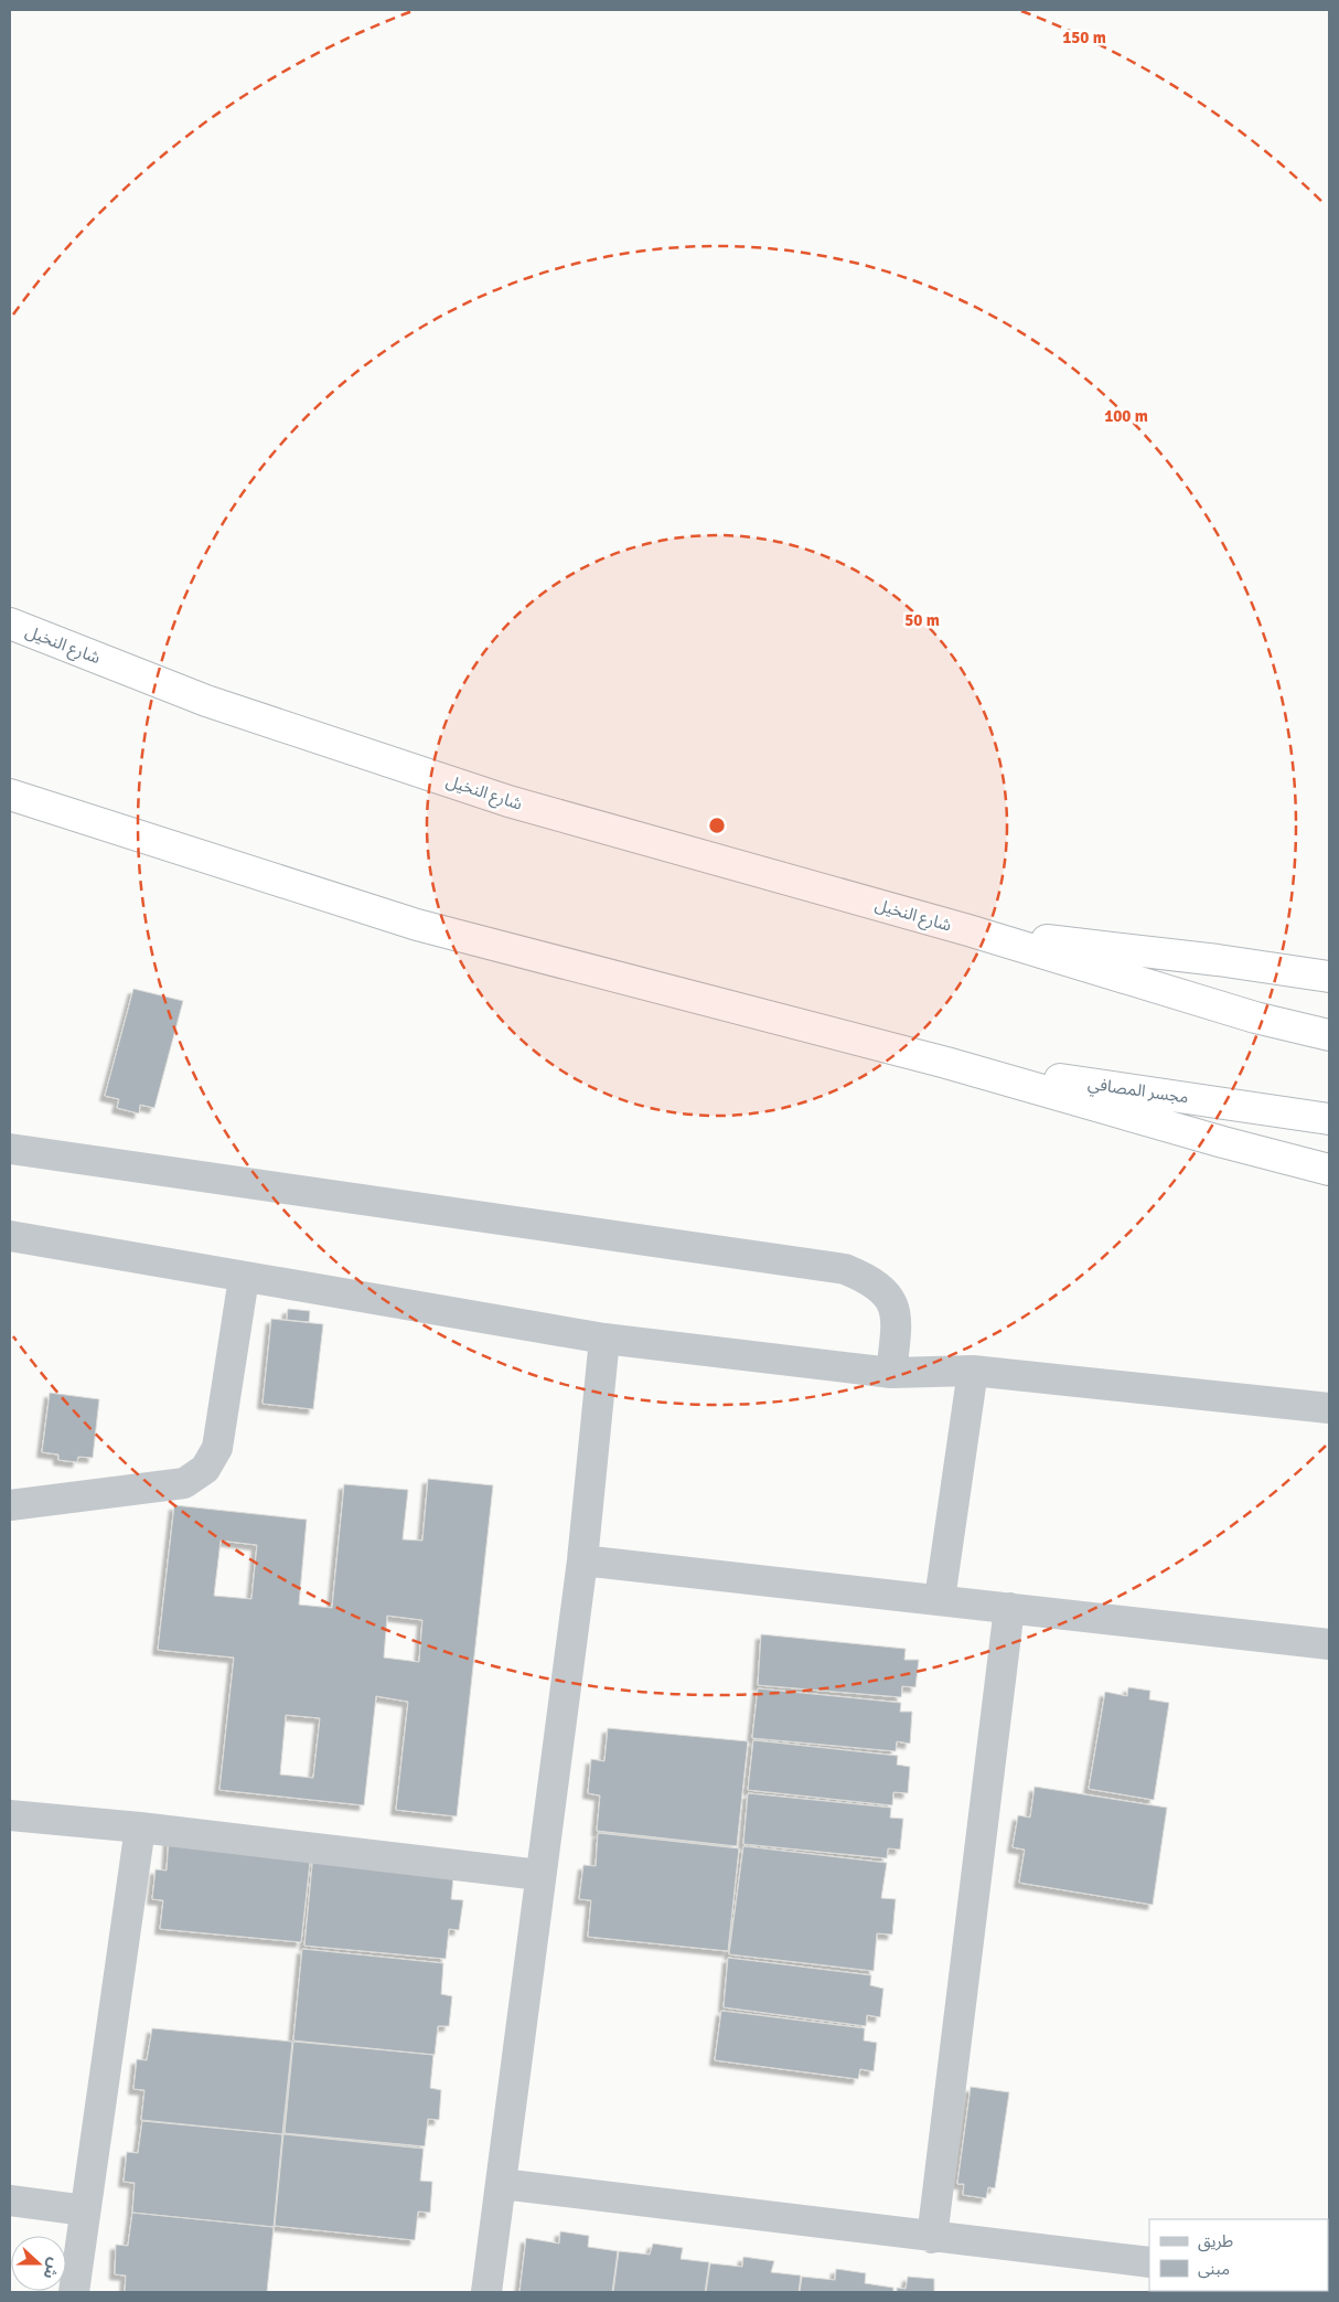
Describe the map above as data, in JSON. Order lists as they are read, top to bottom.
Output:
{
  "streets": {
    "highway": ["شارع النخيل", "مجسر المصافي"]
  },
  "legend": ["طريق", "مبنى"],
  "north": "right",
  "rings": ["150 m", "100 m", "50 m"]
}
